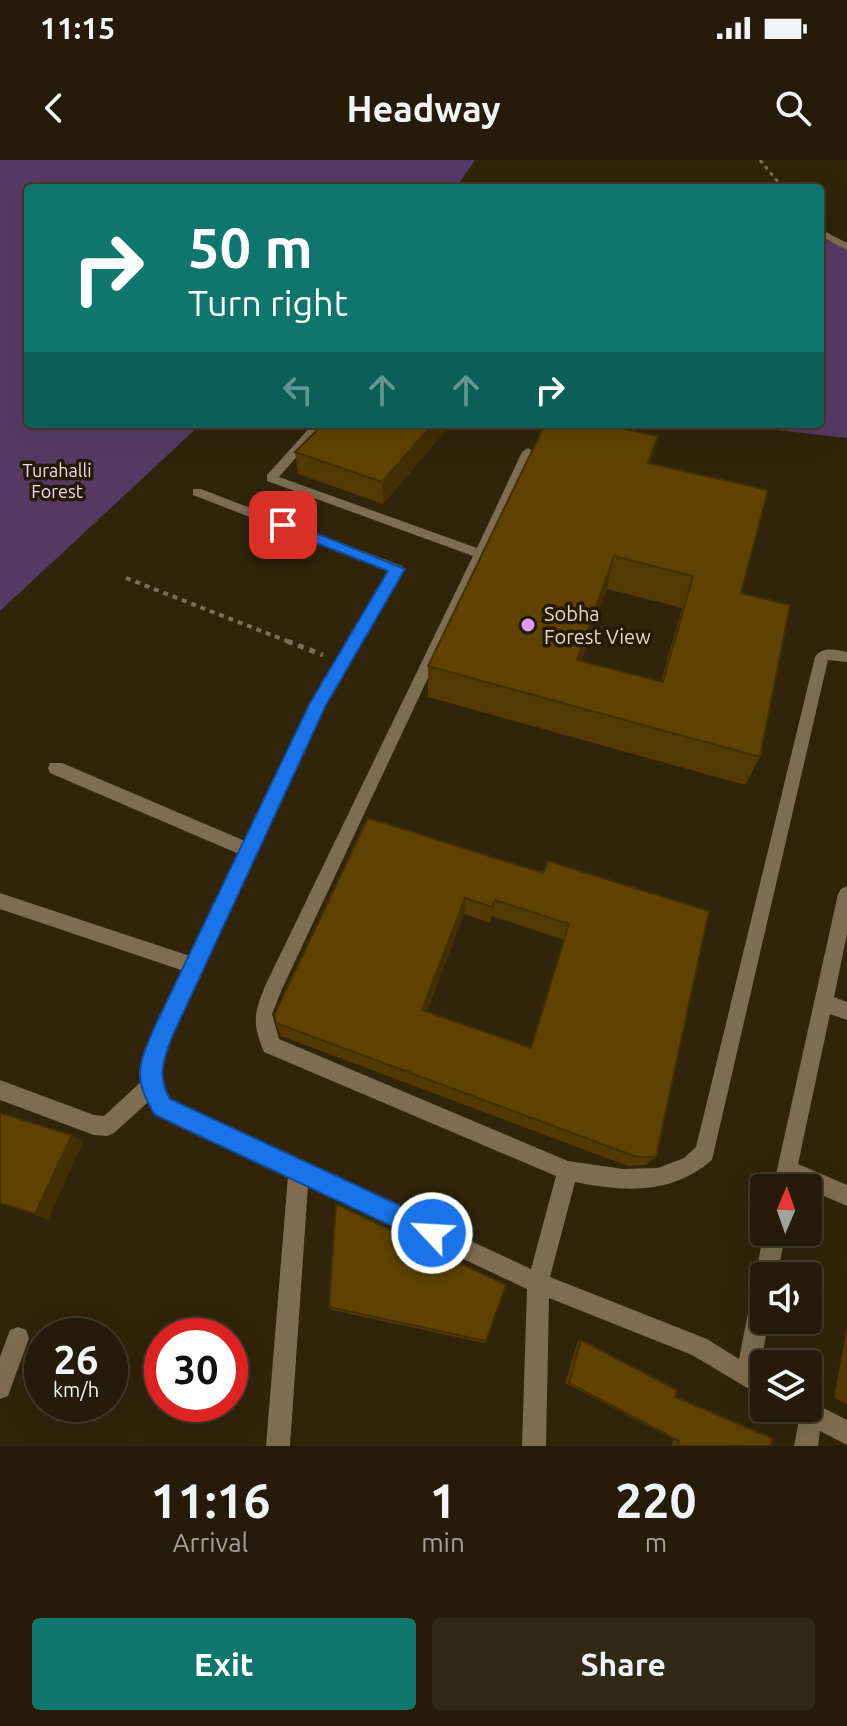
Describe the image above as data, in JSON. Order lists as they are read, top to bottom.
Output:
{
  "parks": ["Turahalli Forest"],
  "places": ["Sobha Forest View"],
  "north": "top",
  "page": {
    "status": "11:15",
    "header": "Headway",
    "turn": ["50 m", "Turn right"],
    "speed": "26 km/h",
    "limit": "30",
    "eta": [
      "11:16",
      "Arrival",
      "1",
      "min",
      "220",
      "m"
    ],
    "buttons": ["Exit", "Share"]
  }
}
